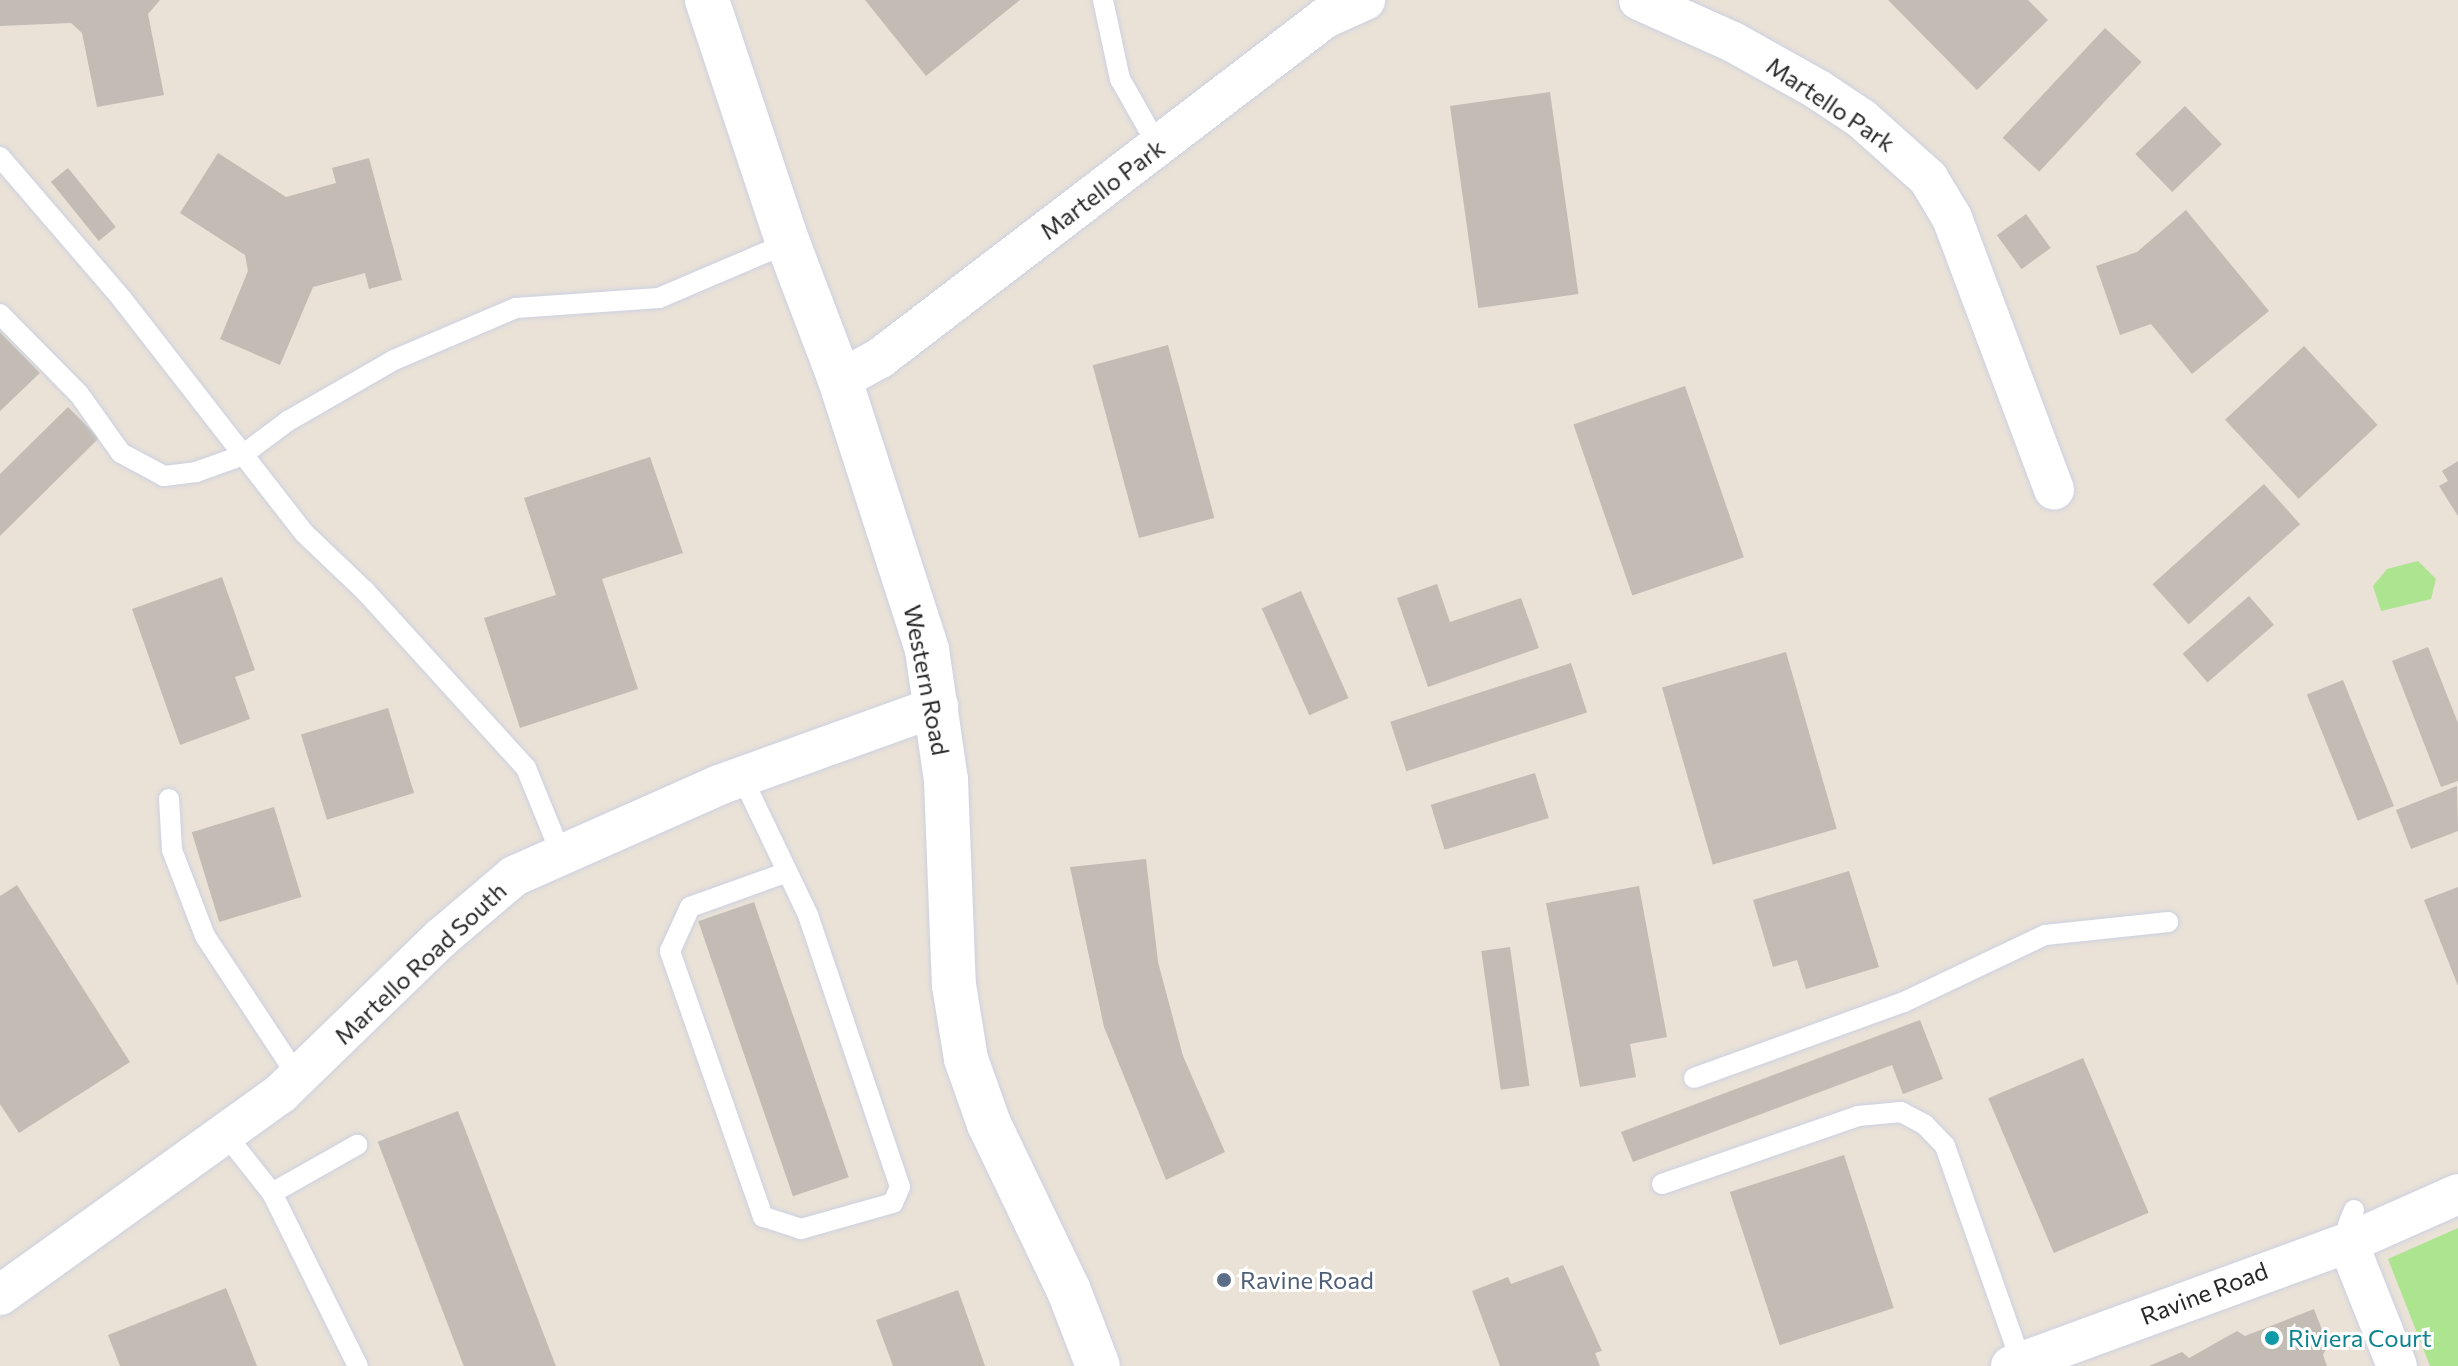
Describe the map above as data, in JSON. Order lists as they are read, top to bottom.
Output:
{
  "streets": {
    "main road": ["Western Road"],
    "street": ["Martello Park", "Martello Road South", "Ravine Road"]
  },
  "crossings": [
    ["Martello Park", "Western Road"],
    ["Western Road", "Martello Road South"]
  ],
  "places": ["Ravine Road", "Riviera Court"]
}
